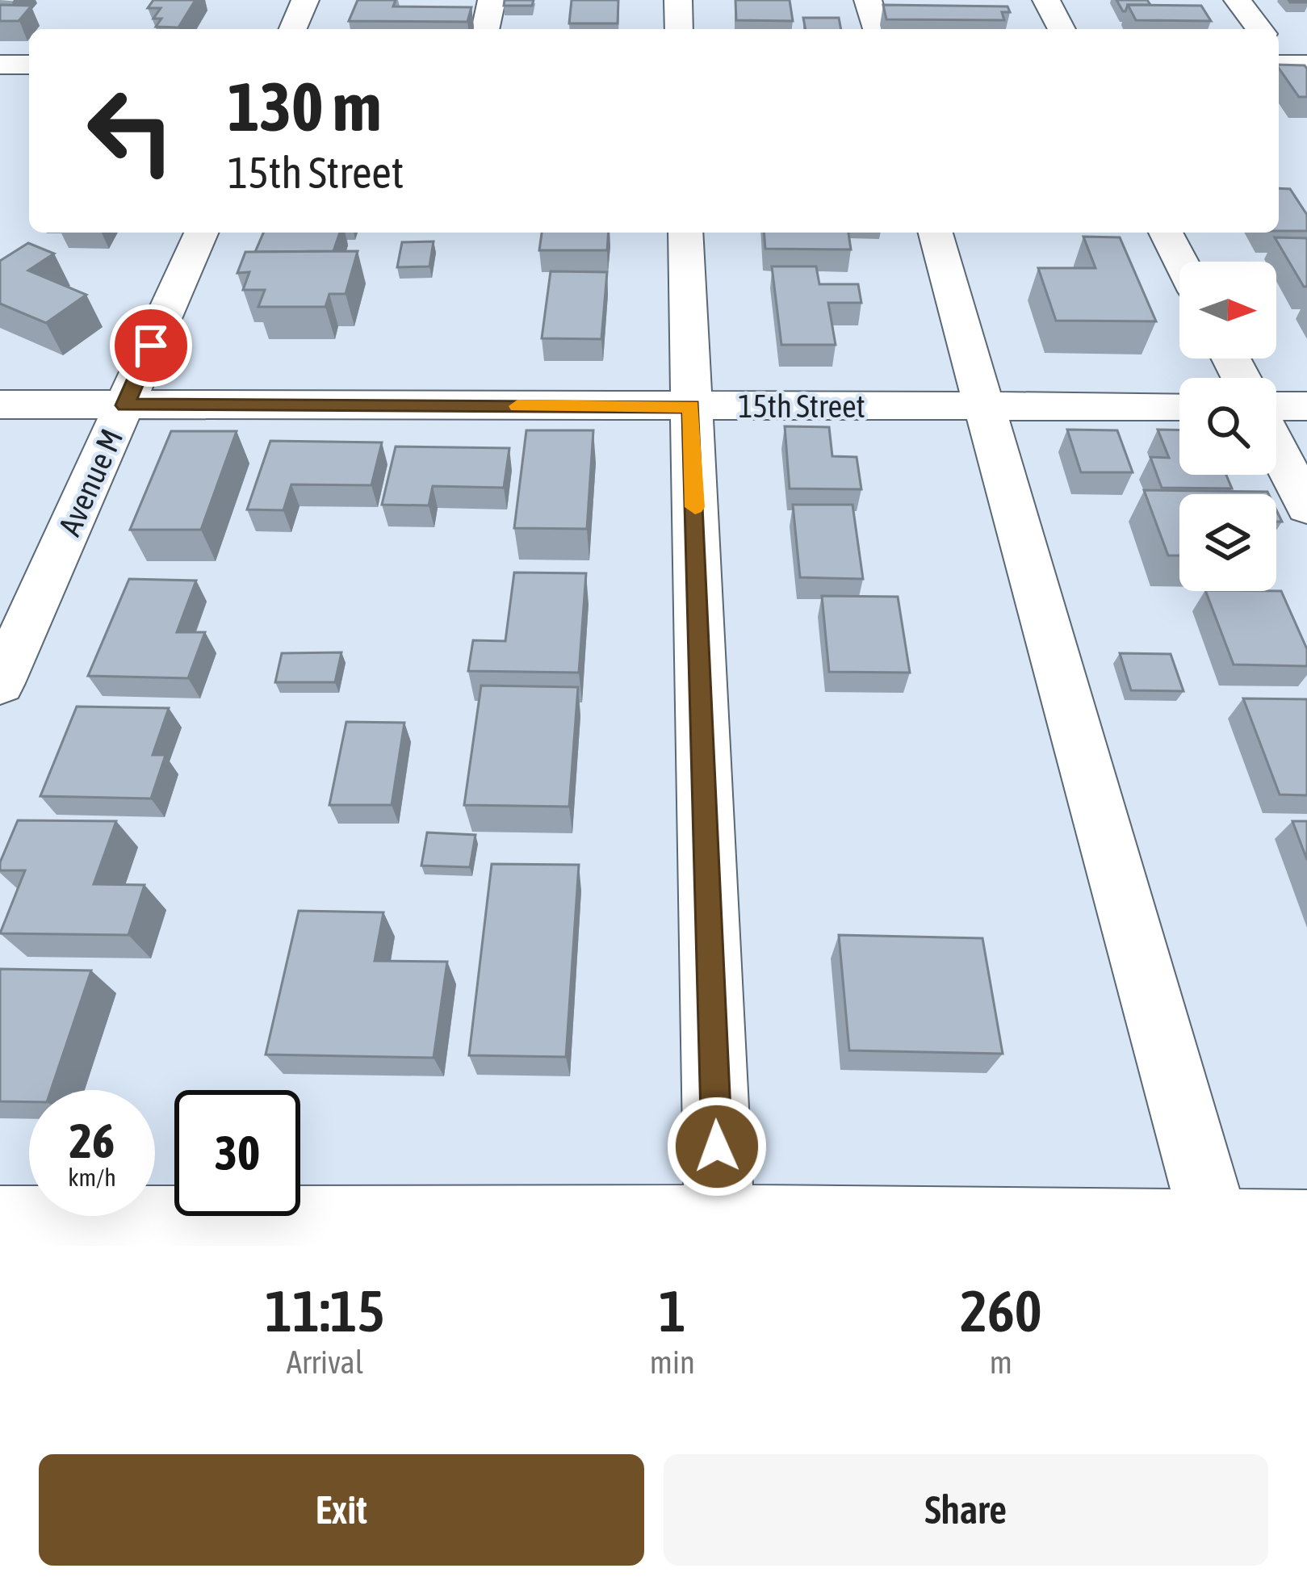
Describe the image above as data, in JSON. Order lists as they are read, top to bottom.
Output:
{
  "streets": {
    "street": ["15th Street", "Avenue M"]
  },
  "crossings": [
    ["15th Street", "Avenue M"]
  ],
  "north": "right",
  "page": {
    "turn": ["130 m", "15th Street"],
    "speed": "26 km/h",
    "limit": "30",
    "eta": [
      "11:15",
      "Arrival",
      "1",
      "min",
      "260",
      "m"
    ],
    "buttons": ["Exit", "Share"]
  }
}
